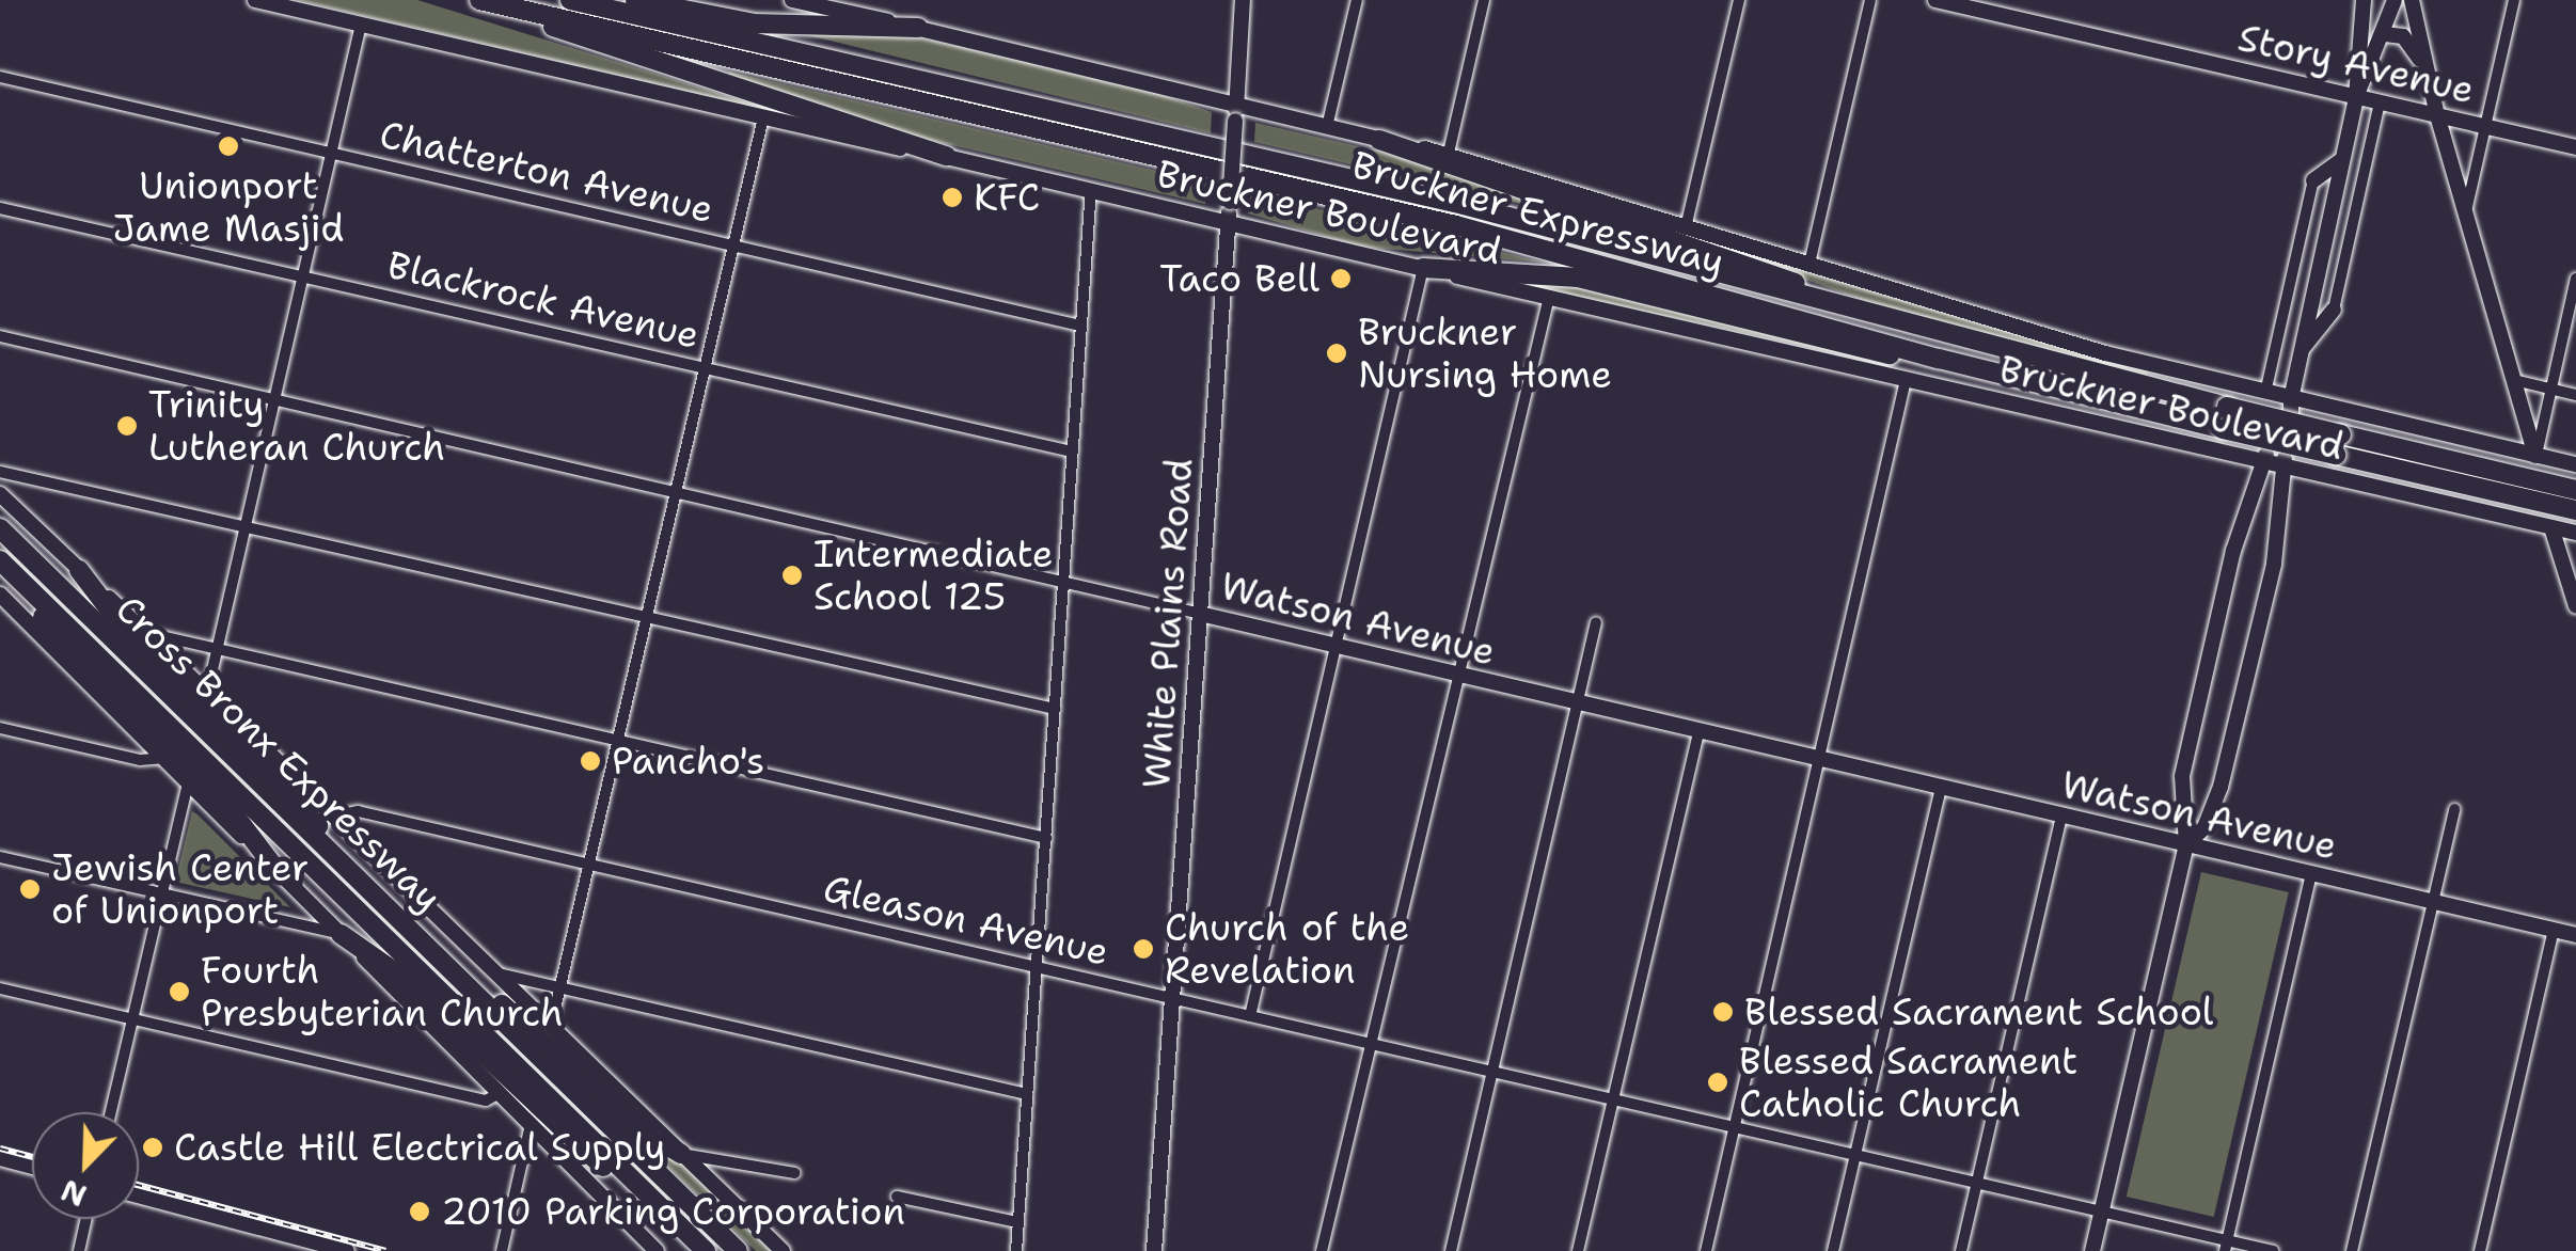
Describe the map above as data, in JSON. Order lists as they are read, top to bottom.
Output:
{
  "streets": {
    "highway": ["Bruckner Expressway", "Cross Bronx Expressway"],
    "main road": [
      "Story Avenue",
      "Bruckner Boulevard",
      "Watson Avenue",
      "White Plains Road"
    ],
    "street": ["Chatterton Avenue", "Blackrock Avenue", "Gleason Avenue"]
  },
  "crossings": [
    ["Bruckner Boulevard", "White Plains Road"],
    ["Watson Avenue", "White Plains Road"],
    ["White Plains Road", "Gleason Avenue"]
  ],
  "places": [
    "Unionport Jame Masjid",
    "KFC",
    "Taco Bell",
    "Bruckner Nursing Home",
    "Trinity Lutheran Church",
    "Intermediate School 125",
    "Pancho's",
    "Jewish Center of Unionport",
    "Church of the Revelation",
    "Fourth Presbyterian Church",
    "Blessed Sacrament School",
    "Blessed Sacrament Catholic Church",
    "Castle Hill Electrical Supply",
    "2010 Parking Corporation"
  ],
  "north": "bottom left"
}
